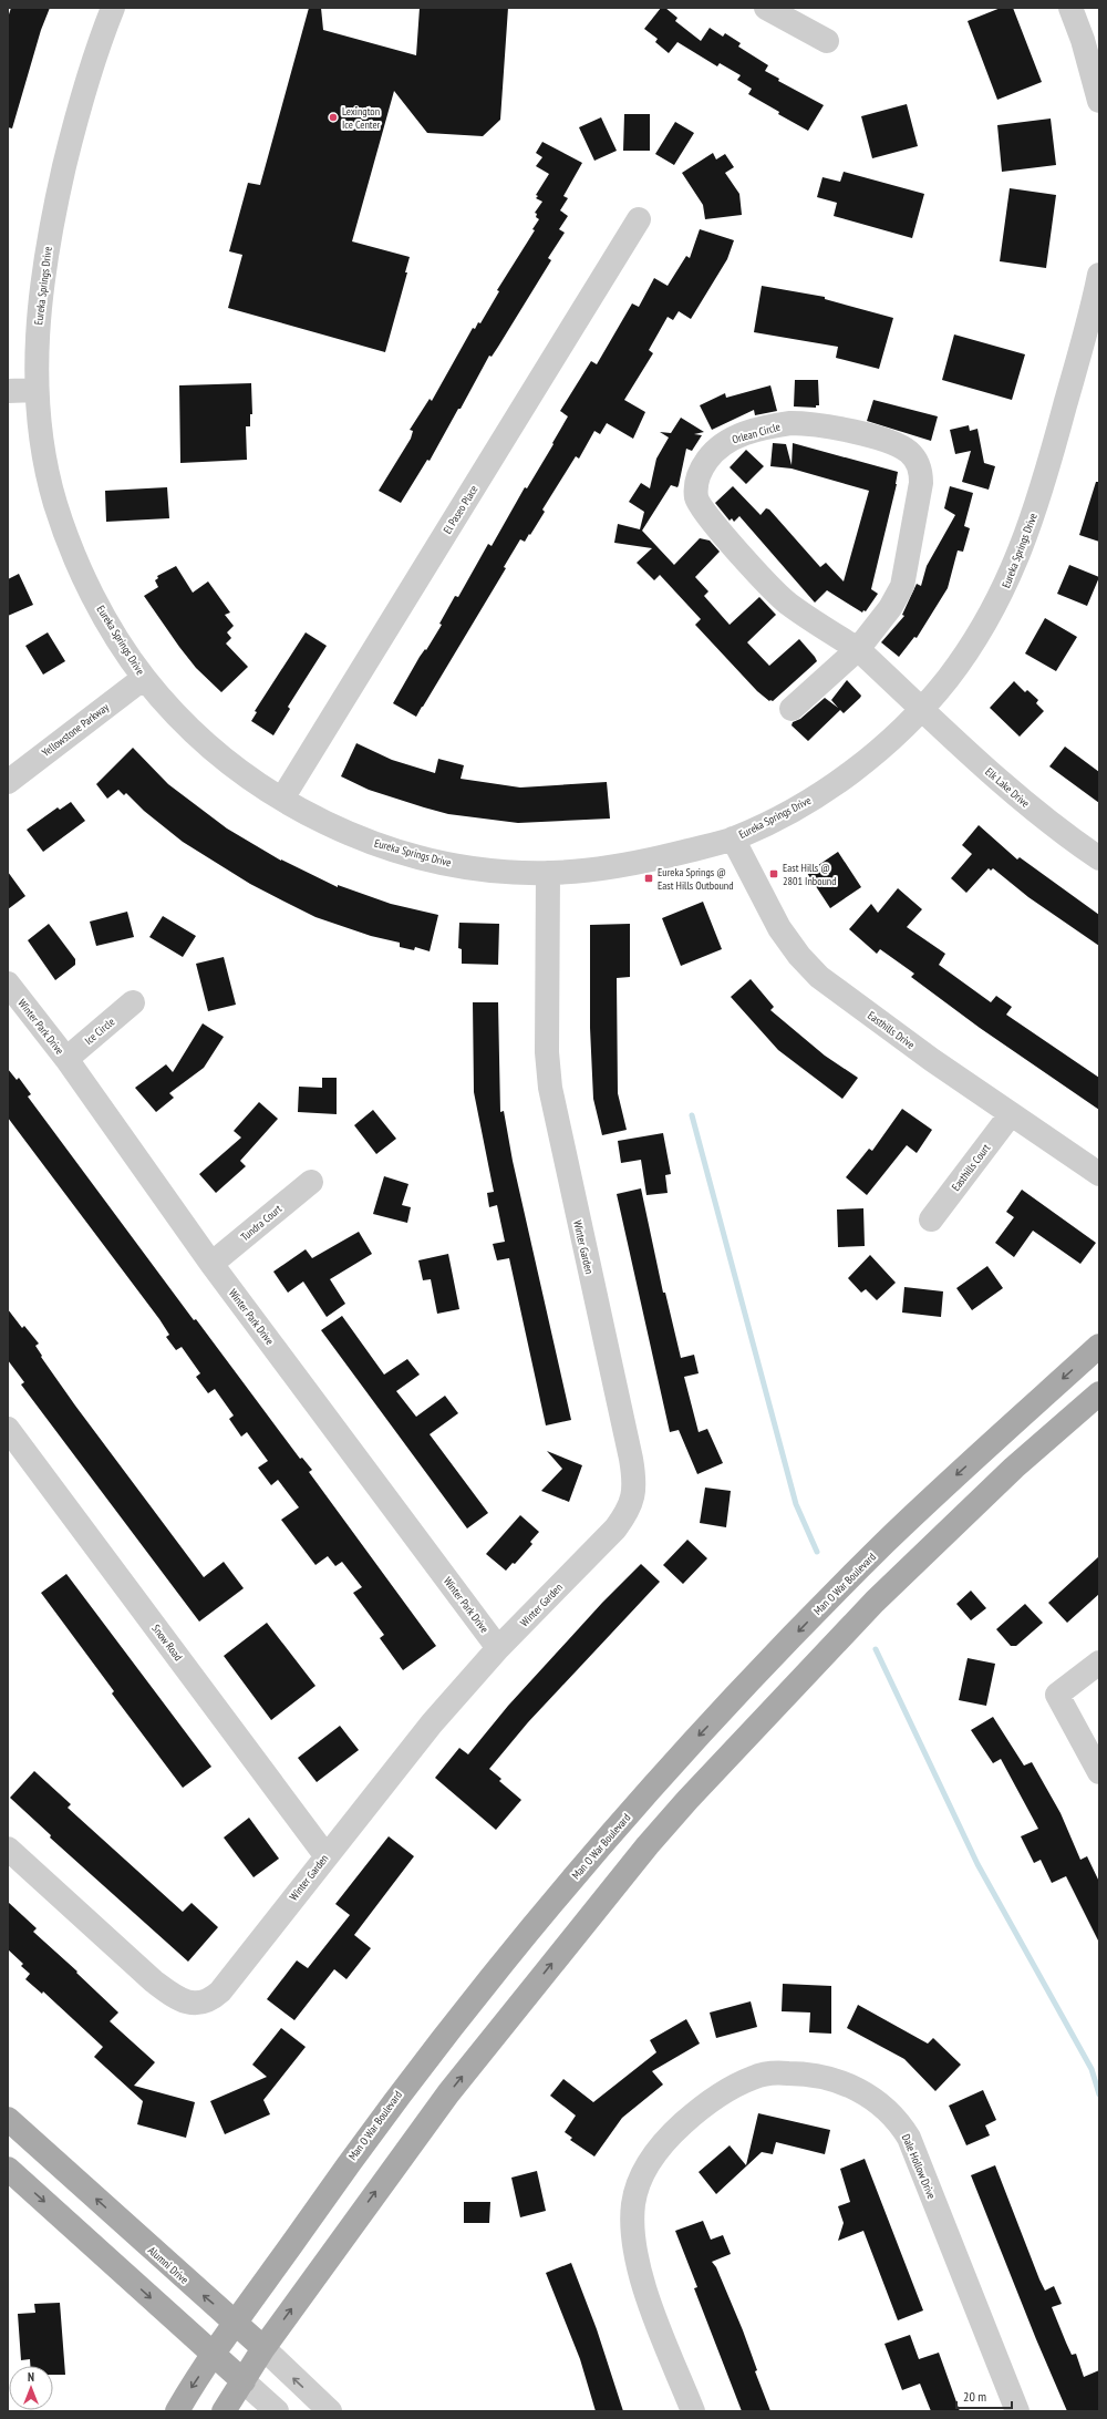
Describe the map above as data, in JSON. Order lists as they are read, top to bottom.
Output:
{
  "streets": {
    "main road": ["Man O War Boulevard", "Alumni Drive"],
    "street": [
      "Eureka Springs Drive",
      "Orlean Circle",
      "El Paseo Place",
      "Yellowstone Parkway",
      "Elk Lake Drive",
      "Winter Park Drive",
      "Easthills Drive",
      "Ice Circle",
      "Easthills Court",
      "Tundra Court",
      "Winter Garden",
      "Snow Road",
      "Dale Hollow Drive"
    ]
  },
  "crossings": [
    ["Eureka Springs Drive", "Orlean Circle"],
    ["Eureka Springs Drive", "El Paseo Place"],
    ["Eureka Springs Drive", "Yellowstone Parkway"],
    ["Eureka Springs Drive", "Elk Lake Drive"],
    ["Eureka Springs Drive", "Easthills Drive"],
    ["Eureka Springs Drive", "Winter Garden"],
    ["Orlean Circle", "Elk Lake Drive"],
    ["Winter Park Drive", "Ice Circle"],
    ["Winter Park Drive", "Tundra Court"],
    ["Winter Park Drive", "Winter Garden"],
    ["Easthills Drive", "Easthills Court"],
    ["Winter Garden", "Snow Road"],
    ["Man O War Boulevard", "Alumni Drive"]
  ],
  "places": {
    "other": ["Lexington Ice Center"],
    "transit": ["East Hills @ 2801 Inbound", "Eureka Springs @ East Hills Outbound"]
  },
  "scale_bar": "20 m",
  "north": "top"
}
